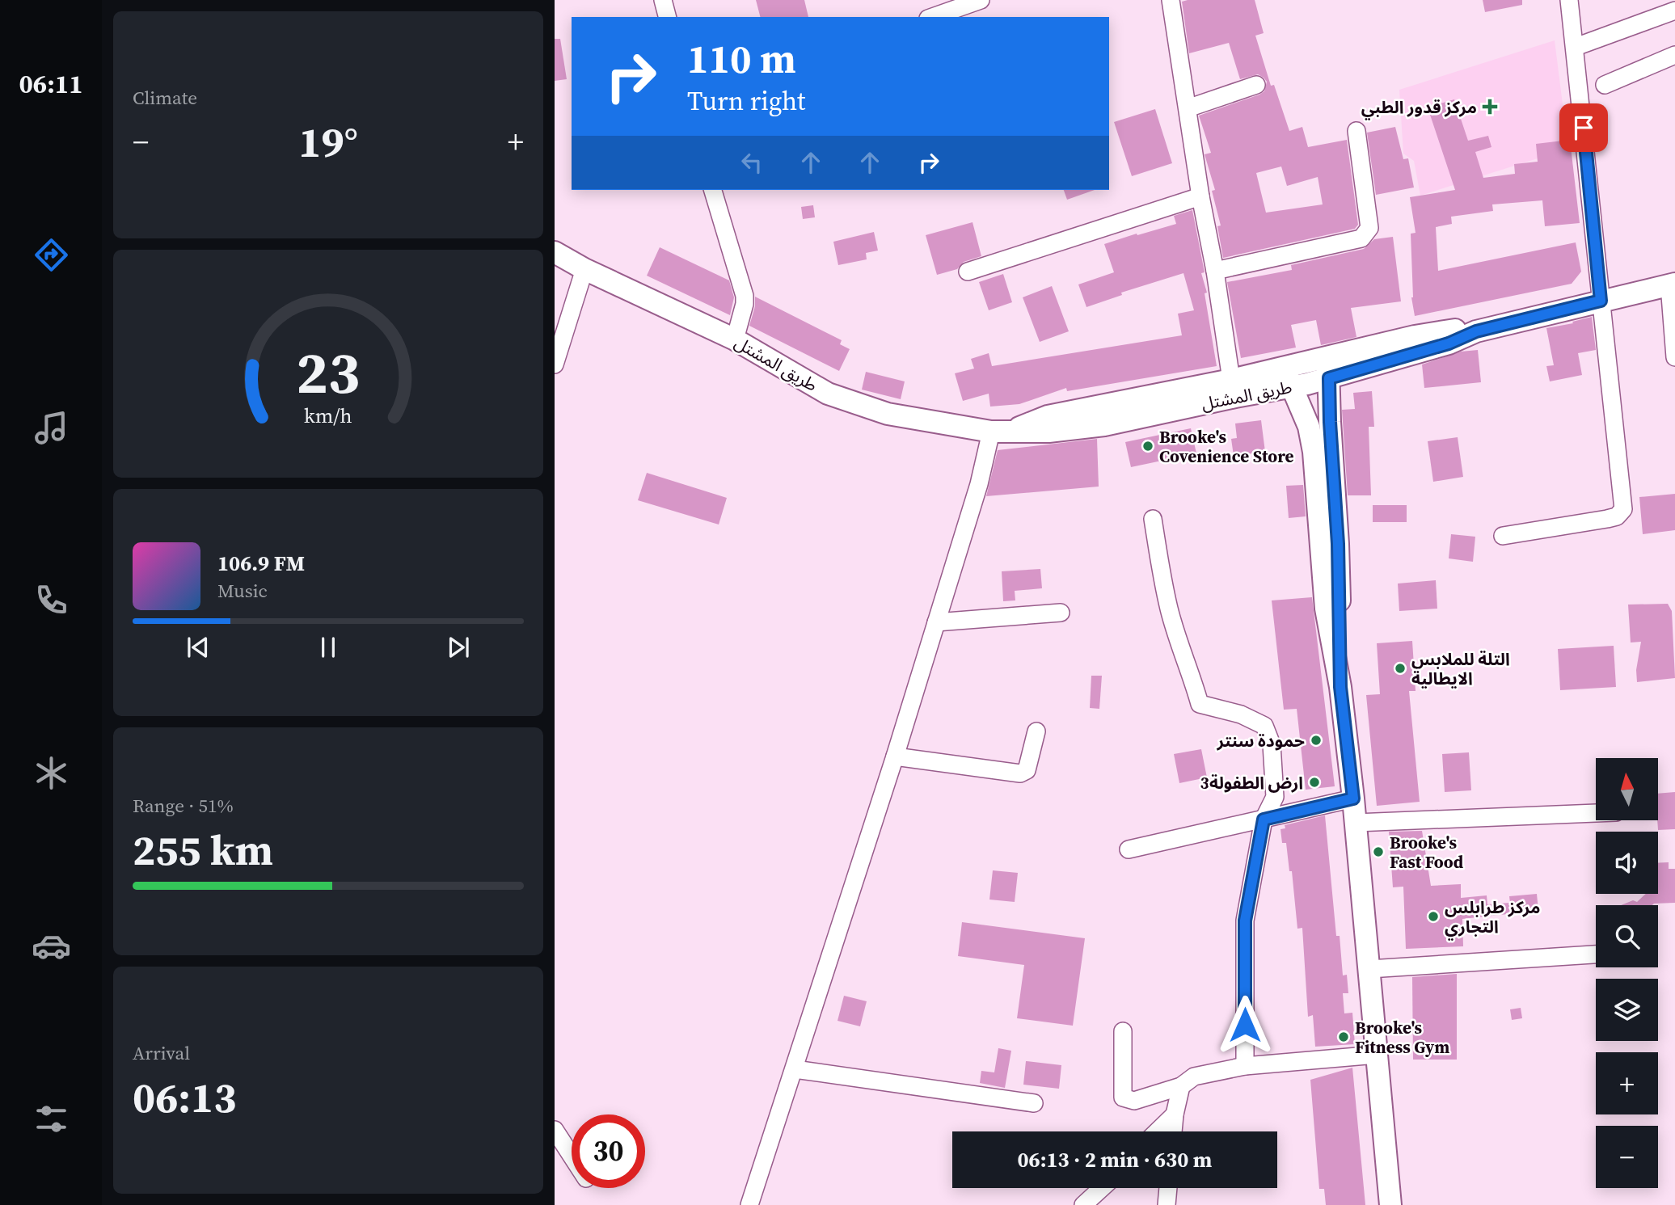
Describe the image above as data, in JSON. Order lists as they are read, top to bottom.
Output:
{
  "streets": {
    "main road": ["طريق المشتل"]
  },
  "places": {
    "health": ["مركز قدور الطبي"],
    "other": [
      "Brooke's Covenience Store",
      "التلة للملابس الايطالية",
      "حمودة سنتر",
      "ارض الطفولة3",
      "Brooke's Fast Food",
      "مركز طرابلس التجاري",
      "Brooke's Fitness Gym"
    ]
  },
  "north": "top",
  "page": {
    "tabs": "06:11",
    "tile": [
      "Climate",
      ["Range · 51%", "255 km"],
      ["Arrival", "06:13"]
    ],
    "turn": ["110 m", "Turn right"],
    "heat": ["−", "19°", "+"],
    "song": ["106.9 FM", "Music"],
    "map_buttons": ["+", "−"],
    "limit": "30",
    "trip": "06:13 · 2 min · 630 m",
    "gauge": ["23", "km/h"]
  }
}
